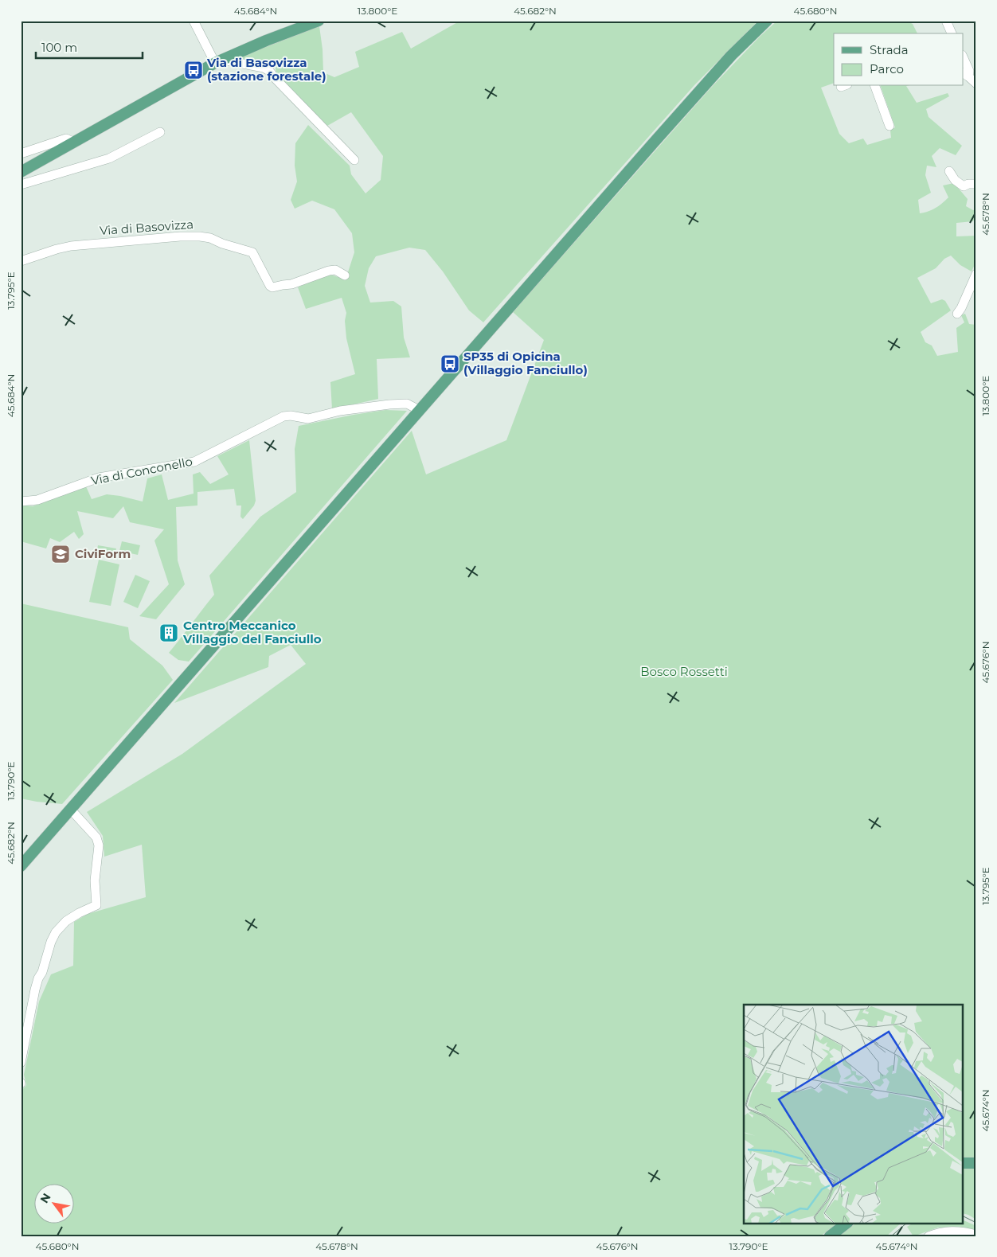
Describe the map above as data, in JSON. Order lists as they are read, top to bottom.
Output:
{
  "streets": {
    "street": ["Via di Basovizza", "Via di Conconello"]
  },
  "parks": ["Bosco Rossetti"],
  "places": {
    "bus stop": ["Via di Basovizza (stazione forestale)", "SP35 di Opicina (Villaggio Fanciullo)"],
    "school or university": ["CiviForm"],
    "building": ["Centro Meccanico Villaggio del Fanciullo"]
  },
  "legend": ["Strada", "Parco"],
  "scale_bar": "100 m",
  "north": "top left",
  "coordinates": [
    "45.684°N",
    "13.800°E",
    "45.682°N",
    "45.680°N",
    "45.678°N",
    "13.795°E",
    "45.676°N",
    "13.790°E",
    "45.674°N"
  ]
}
